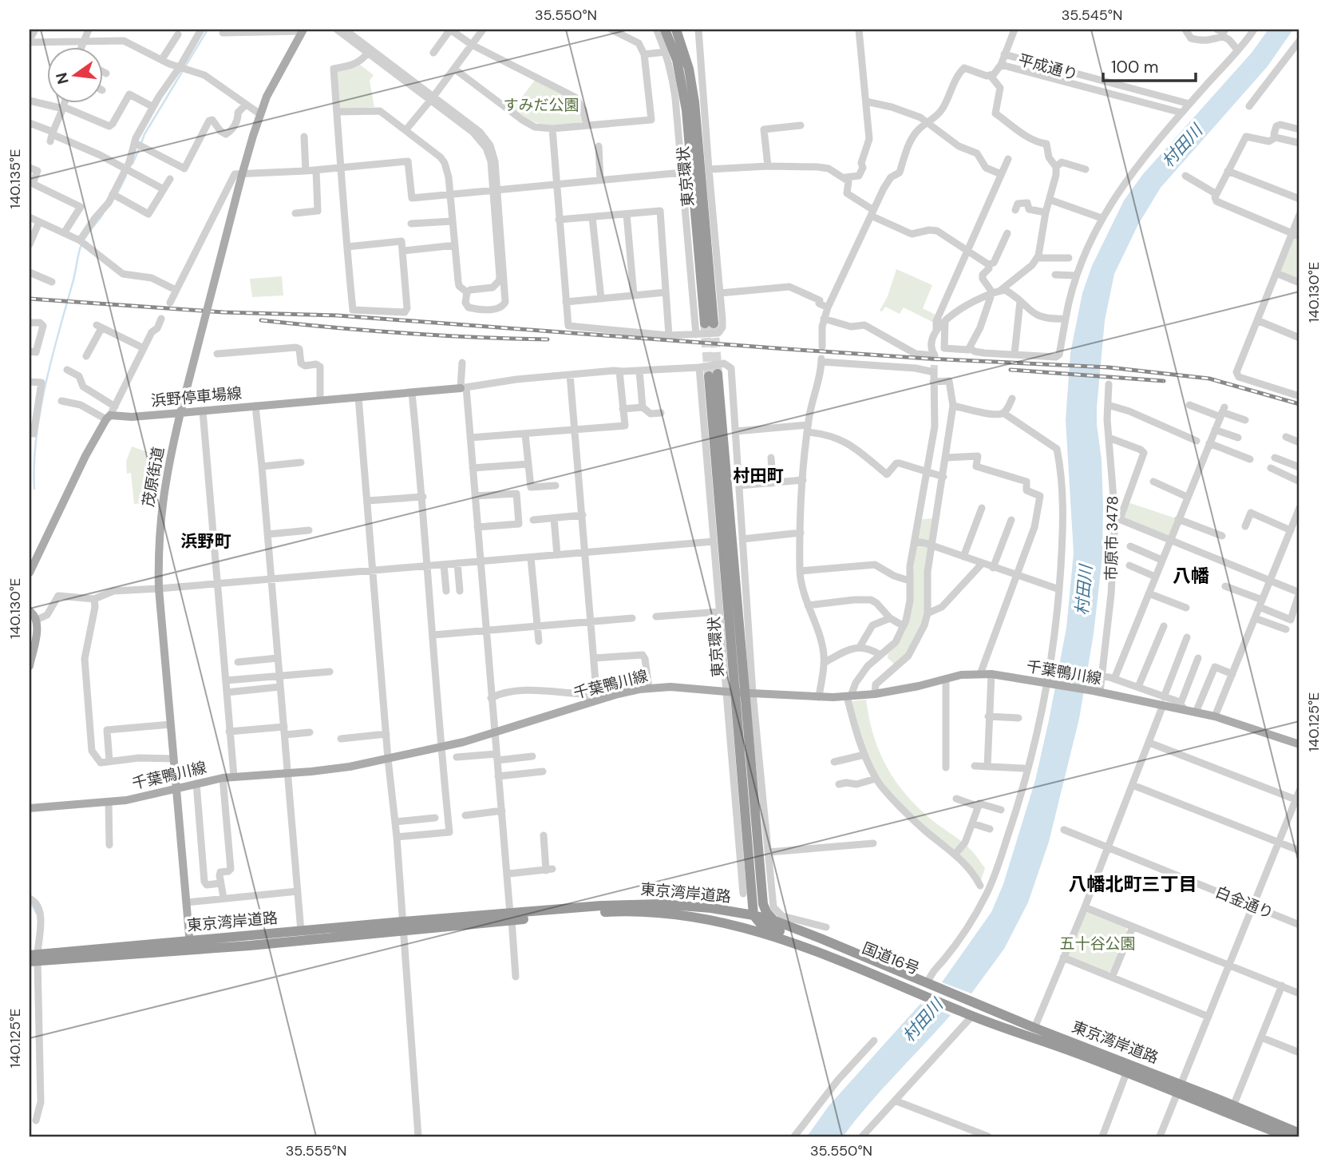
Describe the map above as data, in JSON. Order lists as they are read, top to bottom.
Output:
{
  "streets": {
    "highway": ["東京環状", "東京湾岸道路", "国道16号"],
    "main road": ["浜野停車場線", "茂原街道", "千葉鴨川線"],
    "street": ["平成通り", "市原市 3478", "白金通り"]
  },
  "crossings": [
    ["東京環状", "千葉鴨川線"],
    ["東京環状", "東京湾岸道路"],
    ["東京環状", "国道16号"],
    ["浜野停車場線", "茂原街道"],
    ["茂原街道", "千葉鴨川線"],
    ["茂原街道", "東京湾岸道路"],
    ["市原市 3478", "千葉鴨川線"],
    ["東京湾岸道路", "国道16号"]
  ],
  "districts": [
    "村田町",
    "浜野町",
    "八幡",
    "八幡北町三丁目"
  ],
  "water": ["村田川"],
  "parks": ["すみだ公園", "五十谷公園"],
  "scale_bar": "100 m",
  "north": "left",
  "coordinates": [
    "35.550°N",
    "35.545°N",
    "140.135°E",
    "140.130°E",
    "140.125°E",
    "35.555°N"
  ]
}
